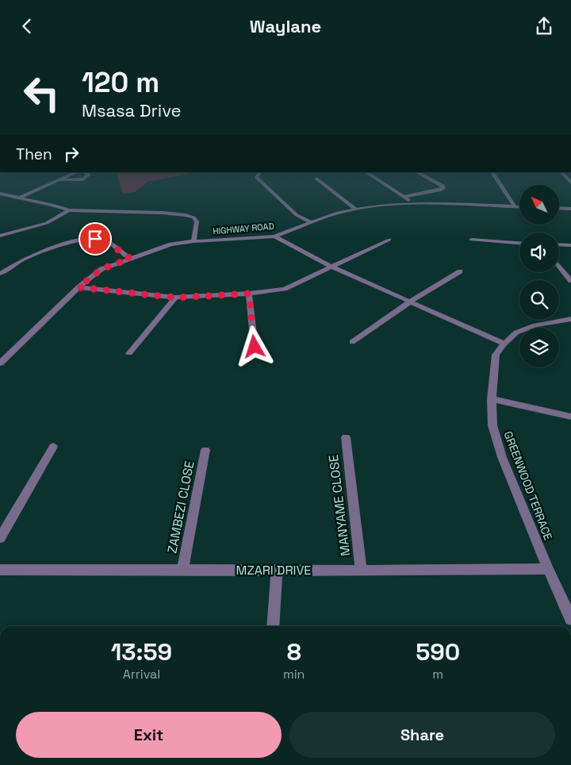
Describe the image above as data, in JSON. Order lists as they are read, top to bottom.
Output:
{
  "streets": {
    "street": [
      "HIGHWAY ROAD",
      "GREENWOOD TERRACE",
      "MANYAME CLOSE",
      "ZAMBEZI CLOSE",
      "MZARI DRIVE"
    ]
  },
  "crossings": [
    ["GREENWOOD TERRACE", "MZARI DRIVE"],
    ["MANYAME CLOSE", "MZARI DRIVE"],
    ["ZAMBEZI CLOSE", "MZARI DRIVE"]
  ],
  "north": "top left",
  "page": {
    "header": "Waylane",
    "turn": ["120 m", "Msasa Drive"],
    "then": "Then",
    "eta": [
      "13:59",
      "Arrival",
      "8",
      "min",
      "590",
      "m"
    ],
    "buttons": ["Exit", "Share"]
  }
}
